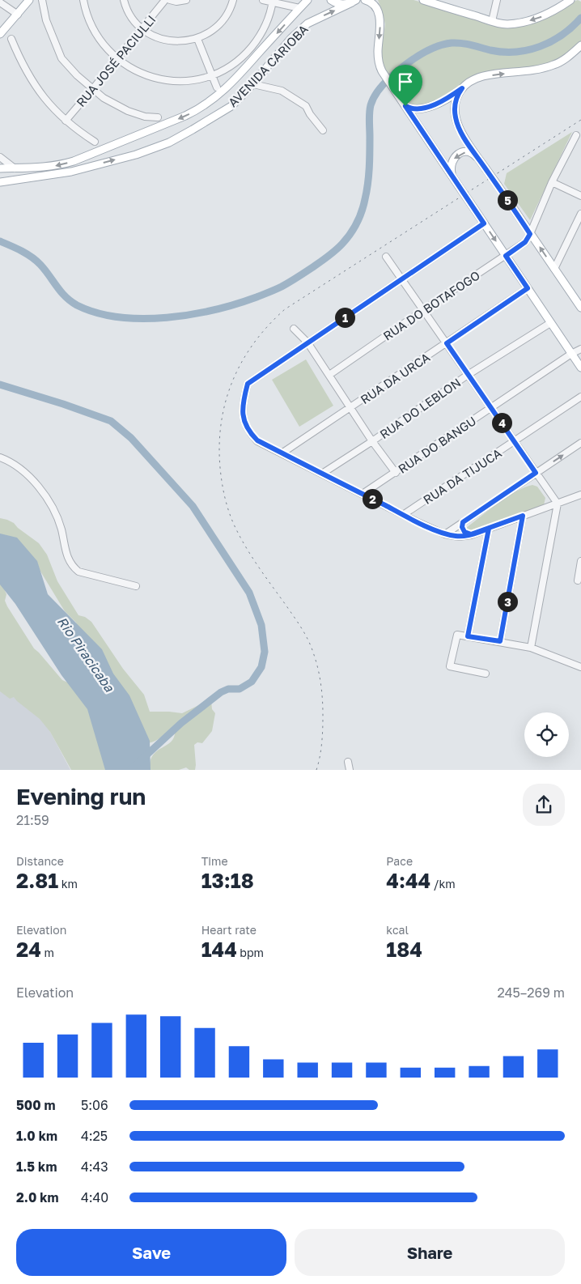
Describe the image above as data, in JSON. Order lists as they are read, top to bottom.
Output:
{
  "streets": {
    "main road": ["AVENIDA CARIOBA"],
    "street": [
      "RUA JOSÉ PACIULLI",
      "RUA DO BOTAFOGO",
      "RUA DA URCA",
      "RUA DO LEBLON",
      "RUA DO BANGU",
      "RUA DA TIJUCA"
    ]
  },
  "water": ["Rio Piracicaba"],
  "page": {
    "pins": [
      "5",
      "1",
      "4",
      "2",
      "3"
    ],
    "heading": ["Evening run", "21:59"],
    "stats": [
      ["Distance", "2.81 km"],
      ["Time", "13:18"],
      ["Pace", "4:44 /km"],
      ["Elevation", "24 m"],
      ["Heart rate", "144 bpm"],
      ["kcal", "184"]
    ],
    "chart": ["Elevation", "245–269 m"],
    "list": [
      {
        "name": "500 m",
        "note": "5:06"
      },
      {
        "name": "1.0 km",
        "note": "4:25"
      },
      {
        "name": "1.5 km",
        "note": "4:43"
      },
      {
        "name": "2.0 km",
        "note": "4:40"
      }
    ],
    "buttons": ["Save", "Share"]
  }
}
